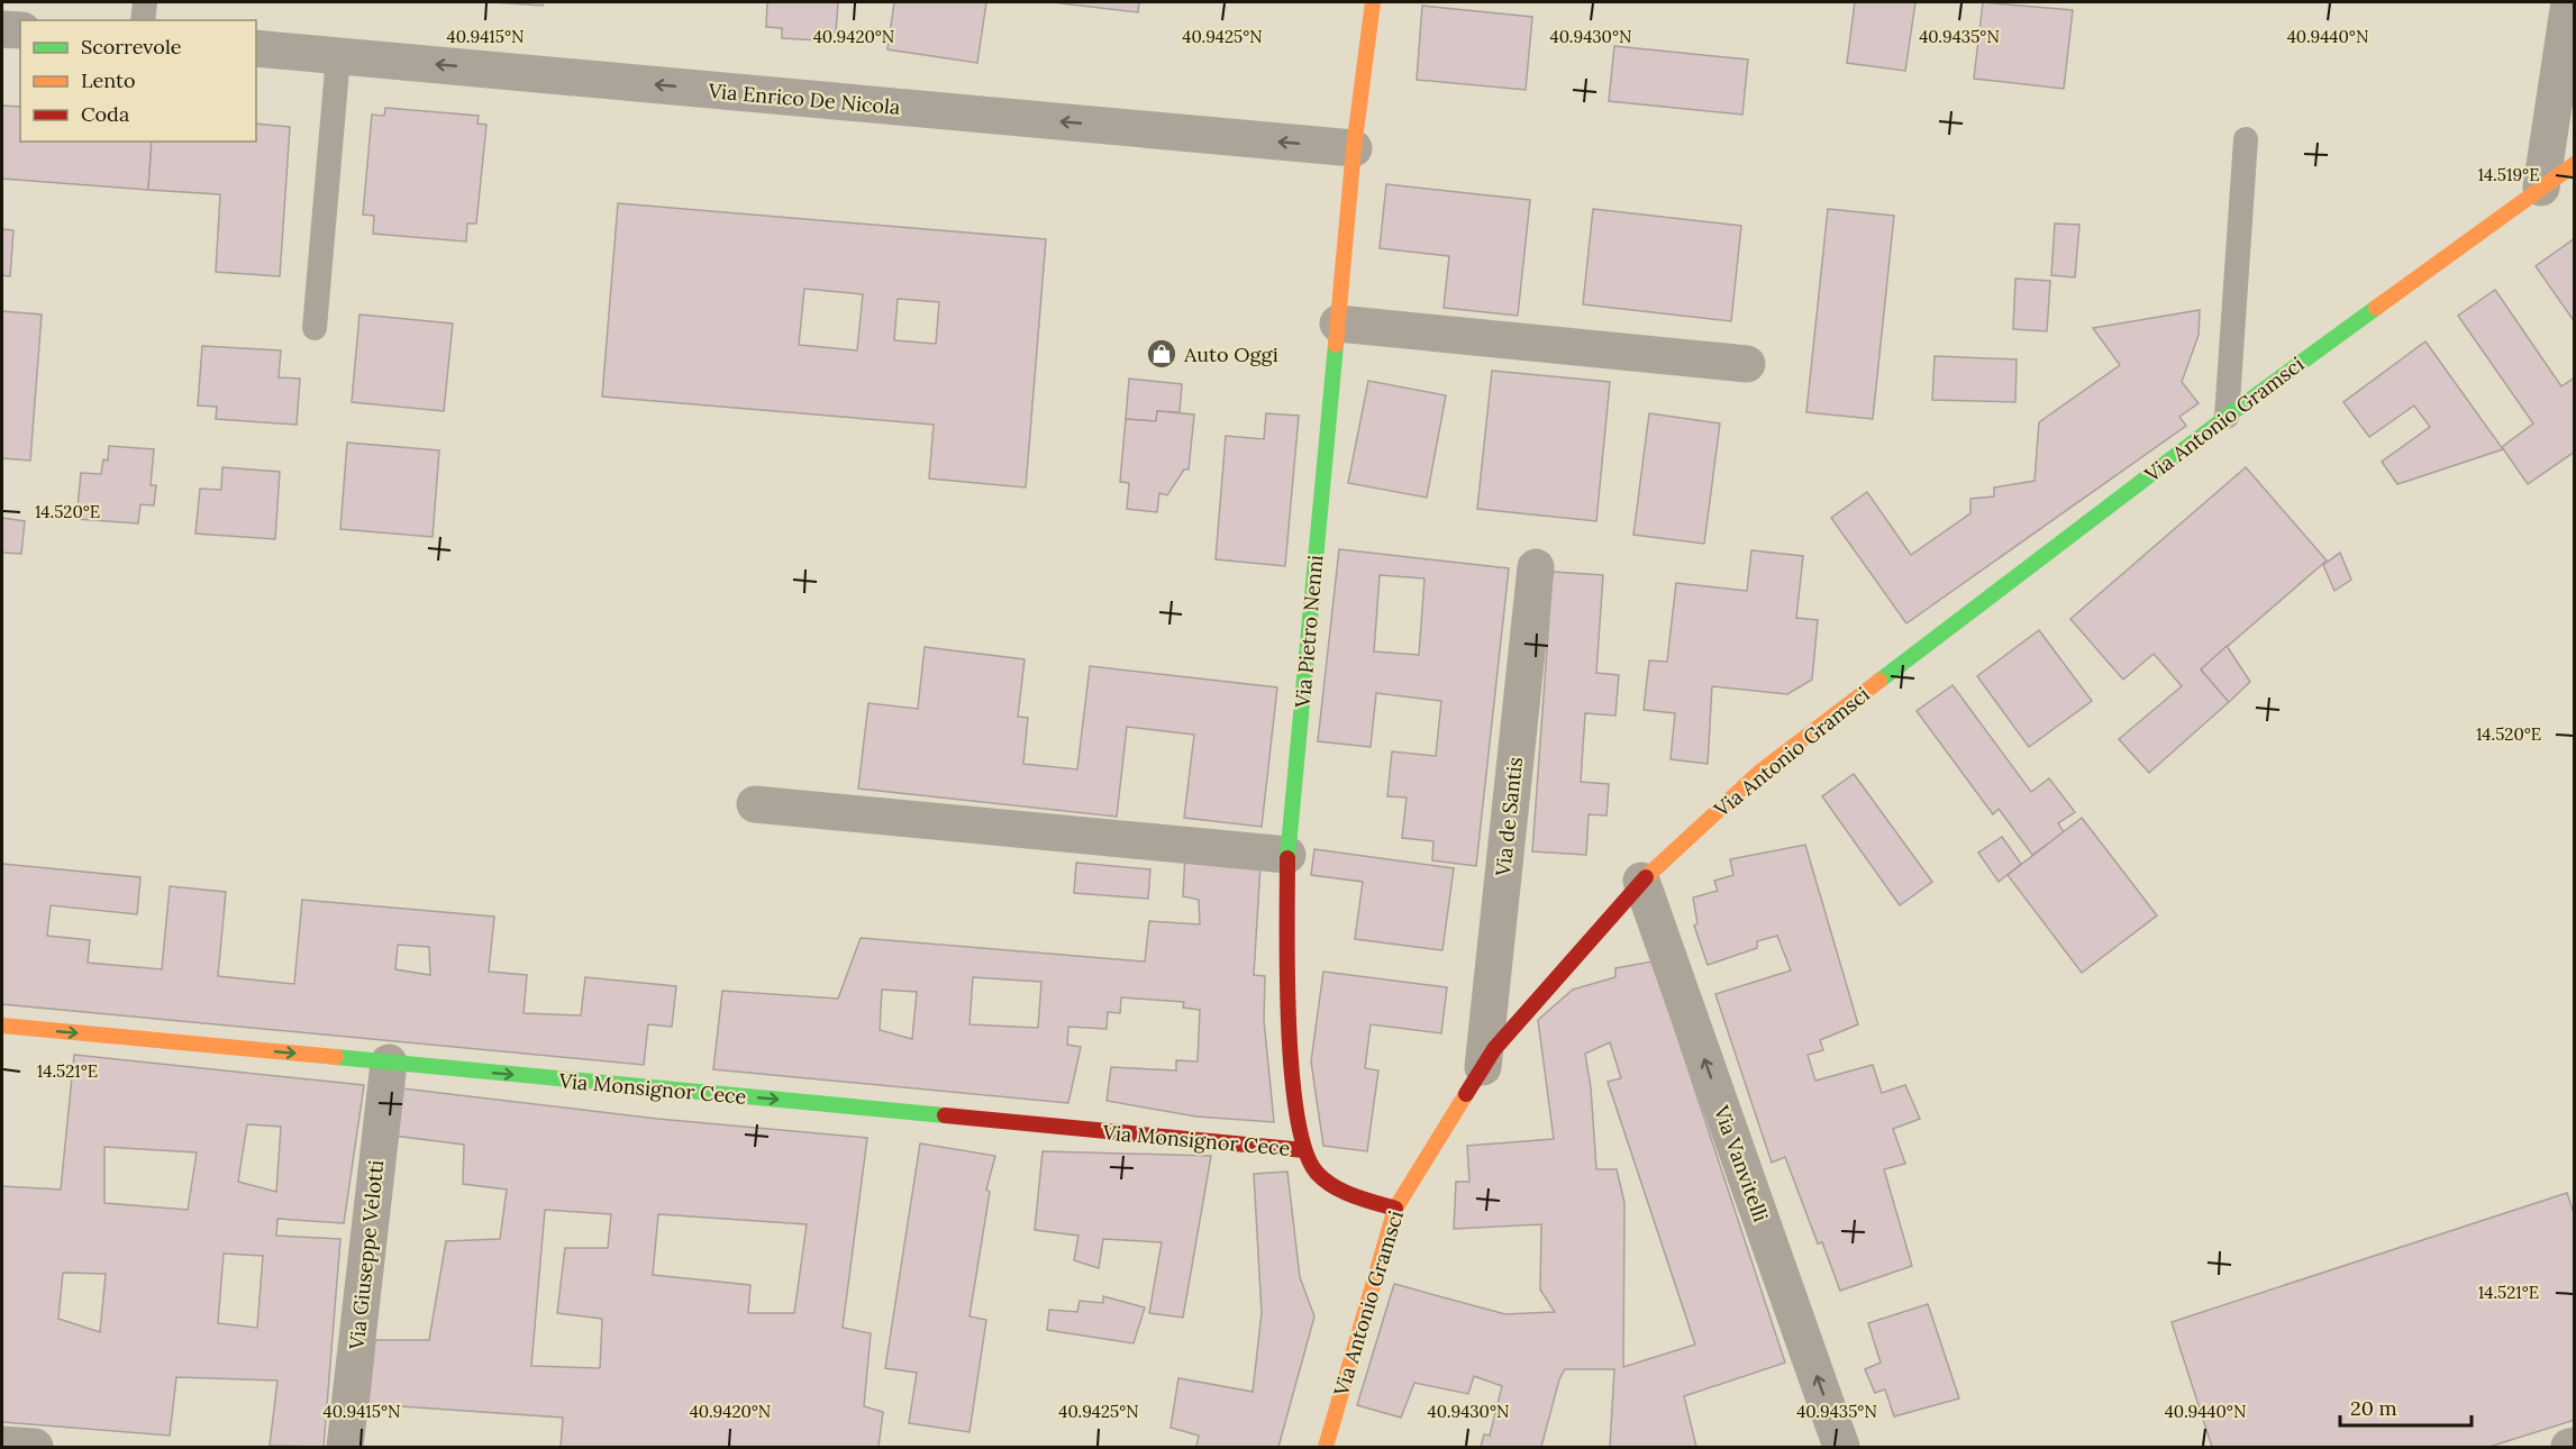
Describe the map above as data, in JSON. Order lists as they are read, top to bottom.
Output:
{
  "streets": {
    "street": [
      "Via Enrico De Nicola",
      "Via Antonio Gramsci",
      "Via Pietro Nenni",
      "Via de Santis",
      "Via Monsignor Cece",
      "Via Vanvitelli",
      "Via Giuseppe Velotti"
    ]
  },
  "crossings": [
    ["Via Enrico De Nicola", "Via Pietro Nenni"],
    ["Via Antonio Gramsci", "Via Pietro Nenni"],
    ["Via Antonio Gramsci", "Via de Santis"],
    ["Via Antonio Gramsci", "Via Vanvitelli"],
    ["Via Pietro Nenni", "Via Monsignor Cece"],
    ["Via Monsignor Cece", "Via Giuseppe Velotti"]
  ],
  "one_way": ["Via Enrico De Nicola", "Via Monsignor Cece", "Via Vanvitelli"],
  "places": {
    "shop": ["Auto Oggi"]
  },
  "legend": ["Scorrevole", "Lento", "Coda"],
  "scale_bar": "20 m",
  "coordinates": [
    "40.9415°N",
    "40.9420°N",
    "40.9425°N",
    "40.9430°N",
    "40.9435°N",
    "40.9440°N",
    "14.519°E",
    "14.520°E",
    "14.521°E"
  ]
}
